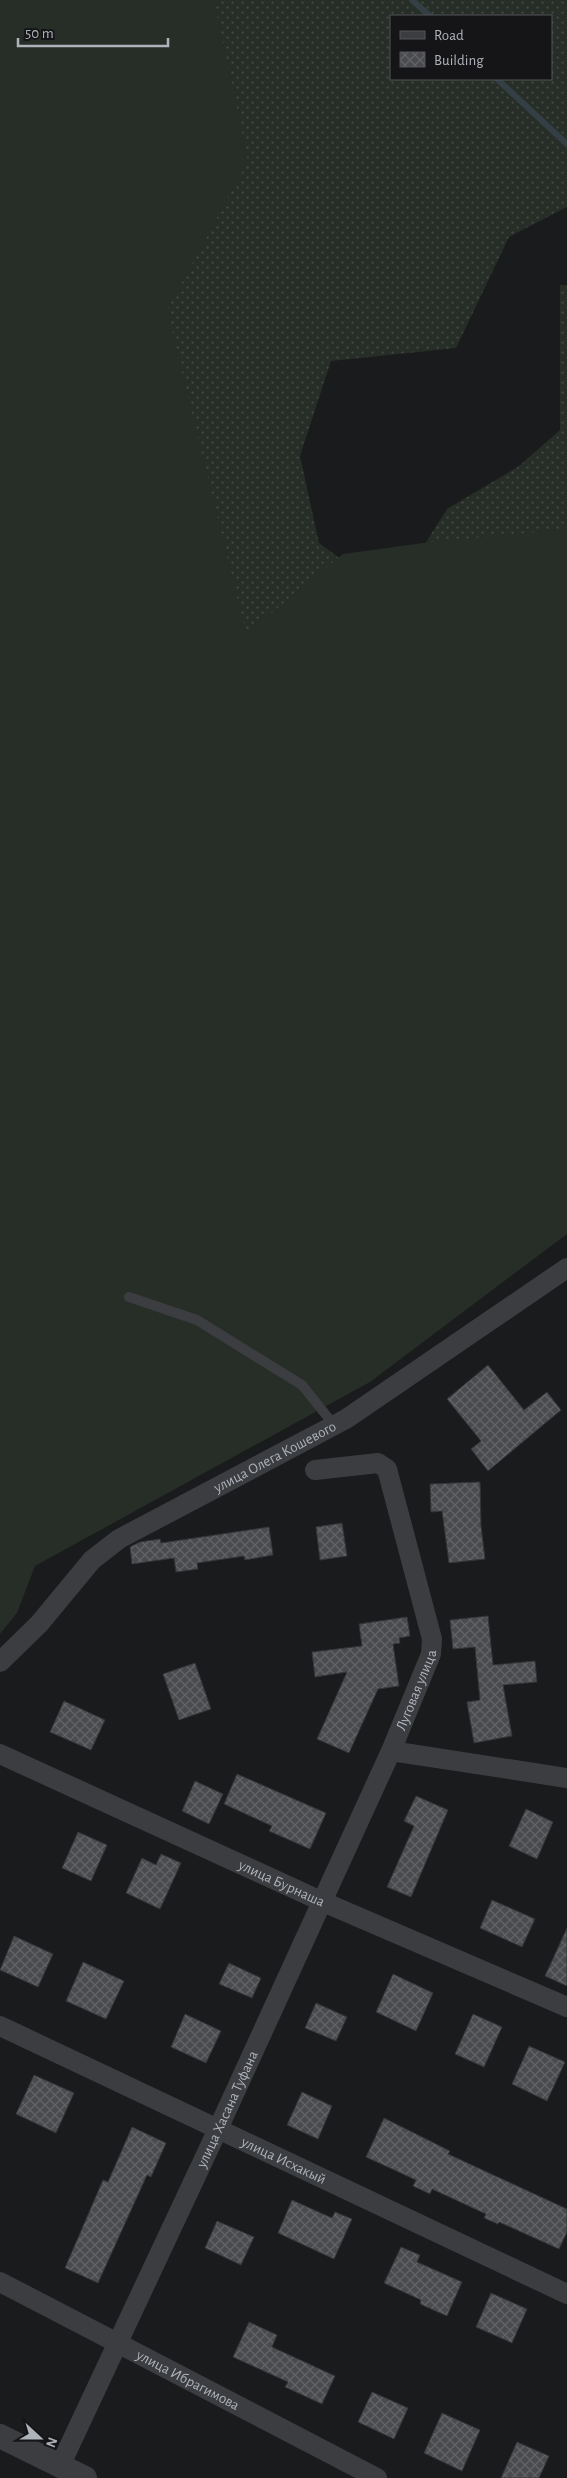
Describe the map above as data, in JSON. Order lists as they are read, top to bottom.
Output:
{
  "streets": {
    "street": [
      "улица Олега Кошевого",
      "Луговая улица",
      "улица Бурнаша",
      "улица Хасана Туфана",
      "улица Исхакый",
      "улица Ибрагимова"
    ]
  },
  "crossings": [
    ["Луговая улица", "улица Хасана Туфана"],
    ["улица Бурнаша", "улица Хасана Туфана"],
    ["улица Хасана Туфана", "улица Исхакый"],
    ["улица Хасана Туфана", "улица Ибрагимова"]
  ],
  "legend": ["Road", "Building"],
  "scale_bar": "50 m",
  "north": "right"
}
